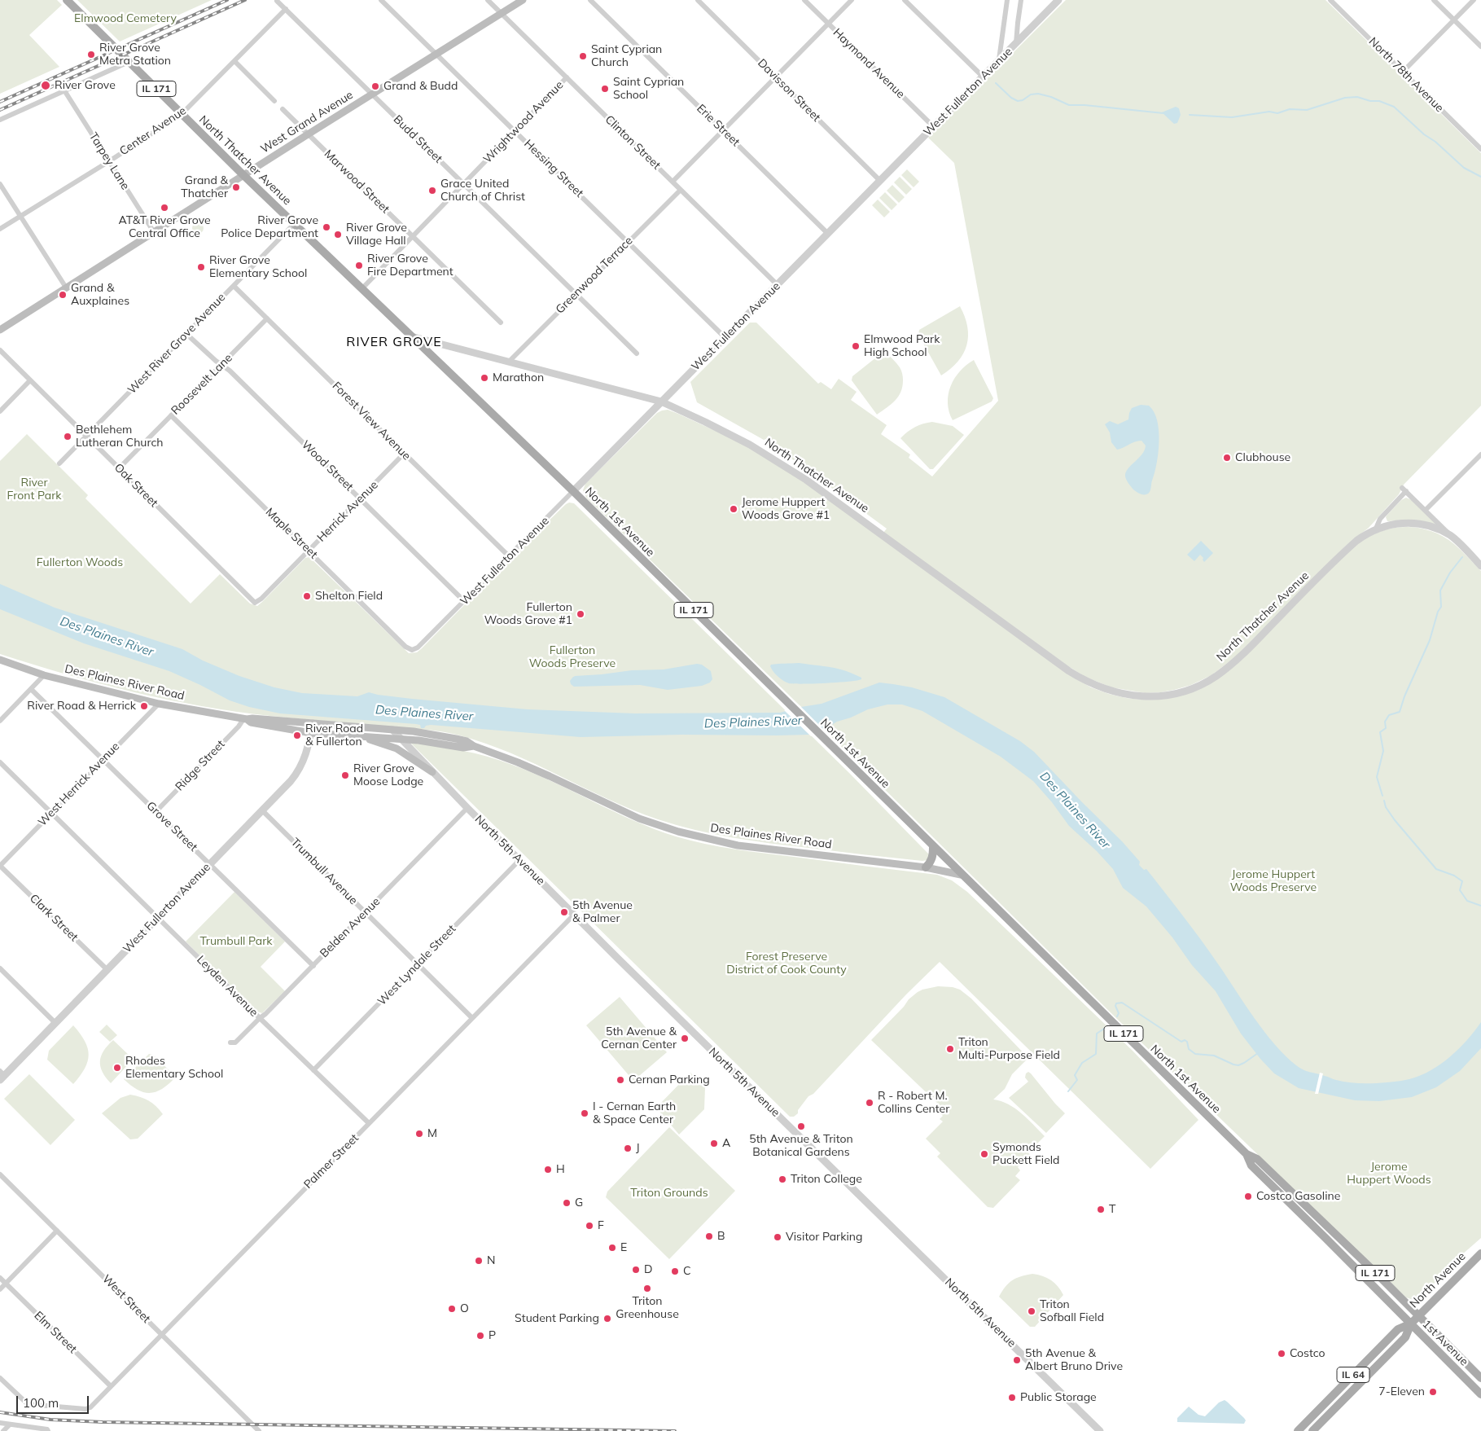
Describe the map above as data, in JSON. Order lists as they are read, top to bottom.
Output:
{
  "streets": {
    "main road": [
      "IL 171",
      "West Grand Avenue",
      "North Thatcher Avenue",
      "North 1st Avenue",
      "Des Plaines River Road",
      "North Avenue",
      "1st Avenue",
      "IL 64"
    ],
    "street": [
      "Haymond Avenue",
      "North 78th Avenue",
      "Davisson Street",
      "West Fullerton Avenue",
      "Wrightwood Avenue",
      "Erie Street",
      "Center Avenue",
      "Budd Street",
      "Clinton Street",
      "Tarpey Lane",
      "Hessing Street",
      "Marwood Street",
      "Greenwood Terrace",
      "West River Grove Avenue",
      "Roosevelt Lane",
      "Forest View Avenue",
      "Wood Street",
      "Oak Street",
      "Herrick Avenue",
      "Maple Street",
      "Ridge Street",
      "West Herrick Avenue",
      "Grove Street",
      "North 5th Avenue",
      "Trumbull Avenue",
      "Clark Street",
      "Belden Avenue",
      "West Lyndale Street",
      "Leyden Avenue",
      "Palmer Street",
      "West Street",
      "Elm Street"
    ]
  },
  "crossings": [
    ["Haymond Avenue", "West Fullerton Avenue"],
    ["Davisson Street", "West Fullerton Avenue"],
    ["West Fullerton Avenue", "Erie Street"],
    ["West Fullerton Avenue", "Clinton Street"],
    ["West Fullerton Avenue", "North Thatcher Avenue"],
    ["West Fullerton Avenue", "Hessing Street"],
    ["West Fullerton Avenue", "Forest View Avenue"],
    ["West Fullerton Avenue", "Wood Street"],
    ["West Fullerton Avenue", "North 1st Avenue"],
    ["West Fullerton Avenue", "Maple Street"],
    ["West Fullerton Avenue", "Des Plaines River Road"],
    ["West Fullerton Avenue", "Grove Street"],
    ["West Fullerton Avenue", "Trumbull Avenue"],
    ["West Fullerton Avenue", "Clark Street"],
    ["West Fullerton Avenue", "Leyden Avenue"],
    ["West Grand Avenue", "Budd Street"],
    ["West Grand Avenue", "Clinton Street"],
    ["West Grand Avenue", "North Thatcher Avenue"],
    ["West Grand Avenue", "Tarpey Lane"],
    ["West Grand Avenue", "Hessing Street"],
    ["West Grand Avenue", "Marwood Street"],
    ["Wrightwood Avenue", "Budd Street"],
    ["Wrightwood Avenue", "Clinton Street"],
    ["Wrightwood Avenue", "North Thatcher Avenue"],
    ["Wrightwood Avenue", "Hessing Street"],
    ["Wrightwood Avenue", "Marwood Street"],
    ["Center Avenue", "Budd Street"],
    ["Center Avenue", "North Thatcher Avenue"],
    ["Center Avenue", "Tarpey Lane"],
    ["Budd Street", "Greenwood Terrace"],
    ["Clinton Street", "Greenwood Terrace"],
    ["North Thatcher Avenue", "Greenwood Terrace"],
    ["North Thatcher Avenue", "West River Grove Avenue"],
    ["North Thatcher Avenue", "North 1st Avenue"],
    ["Hessing Street", "Greenwood Terrace"],
    ["West River Grove Avenue", "Forest View Avenue"],
    ["West River Grove Avenue", "Wood Street"],
    ["West River Grove Avenue", "Oak Street"],
    ["Roosevelt Lane", "Forest View Avenue"],
    ["Roosevelt Lane", "Wood Street"],
    ["Roosevelt Lane", "Oak Street"],
    ["Roosevelt Lane", "Maple Street"],
    ["Forest View Avenue", "Herrick Avenue"],
    ["Wood Street", "Herrick Avenue"],
    ["Oak Street", "Herrick Avenue"],
    ["Herrick Avenue", "Maple Street"],
    ["North 1st Avenue", "Des Plaines River Road"],
    ["North 1st Avenue", "North Avenue"],
    ["North 1st Avenue", "1st Avenue"],
    ["Des Plaines River Road", "Ridge Street"],
    ["Des Plaines River Road", "West Herrick Avenue"],
    ["Des Plaines River Road", "North 5th Avenue"],
    ["Ridge Street", "Grove Street"],
    ["West Herrick Avenue", "Grove Street"],
    ["West Herrick Avenue", "Clark Street"],
    ["West Herrick Avenue", "Leyden Avenue"],
    ["Grove Street", "Belden Avenue"],
    ["North 5th Avenue", "Belden Avenue"],
    ["North 5th Avenue", "West Lyndale Street"],
    ["North 5th Avenue", "Palmer Street"],
    ["Trumbull Avenue", "Belden Avenue"],
    ["Trumbull Avenue", "West Lyndale Street"],
    ["Trumbull Avenue", "Palmer Street"],
    ["Belden Avenue", "Leyden Avenue"],
    ["West Lyndale Street", "Leyden Avenue"],
    ["Leyden Avenue", "Palmer Street"],
    ["Palmer Street", "West Street"],
    ["Palmer Street", "Elm Street"],
    ["North Avenue", "1st Avenue"]
  ],
  "districts": ["RIVER GROVE"],
  "water": ["Des Plaines River"],
  "parks": [
    "Elmwood Cemetery",
    "River Front Park",
    "Fullerton Woods",
    "Fullerton Woods Preserve",
    "Jerome Huppert Woods Preserve",
    "Trumbull Park",
    "Forest Preserve District of Cook County",
    "Jerome Huppert Woods",
    "Triton Grounds"
  ],
  "places": [
    "River Grove Metra Station",
    "Saint Cyprian Church",
    "River Grove",
    "Grand & Budd",
    "Saint Cyprian School",
    "Grand & Thatcher",
    "Grace United Church of Christ",
    "AT&T River Grove Central Office",
    "River Grove Police Department",
    "River Grove Village Hall",
    "River Grove Fire Department",
    "River Grove Elementary School",
    "Grand & Auxplaines",
    "Elmwood Park High School",
    "Marathon",
    "Bethlehem Lutheran Church",
    "Clubhouse",
    "Jerome Huppert Woods Grove #1",
    "Shelton Field",
    "Fullerton Woods Grove #1",
    "River Road & Herrick",
    "River Road & Fullerton",
    "River Grove Moose Lodge",
    "5th Avenue & Palmer",
    "5th Avenue & Cernan Center",
    "Triton Multi-Purpose Field",
    "Rhodes Elementary School",
    "Cernan Parking",
    "R - Robert M. Collins Center",
    "I - Cernan Earth & Space Center",
    "5th Avenue & Triton Botanical Gardens",
    "M",
    "A",
    "J",
    "Symonds Puckett Field",
    "H",
    "Triton College",
    "Costco Gasoline",
    "G",
    "T",
    "F",
    "B",
    "Visitor Parking",
    "E",
    "N",
    "D",
    "C",
    "Triton Greenhouse",
    "O",
    "Triton Sofball Field",
    "Student Parking",
    "P",
    "Costco",
    "5th Avenue & Albert Bruno Drive",
    "7-Eleven",
    "Public Storage"
  ],
  "scale_bar": "100 m"
}
